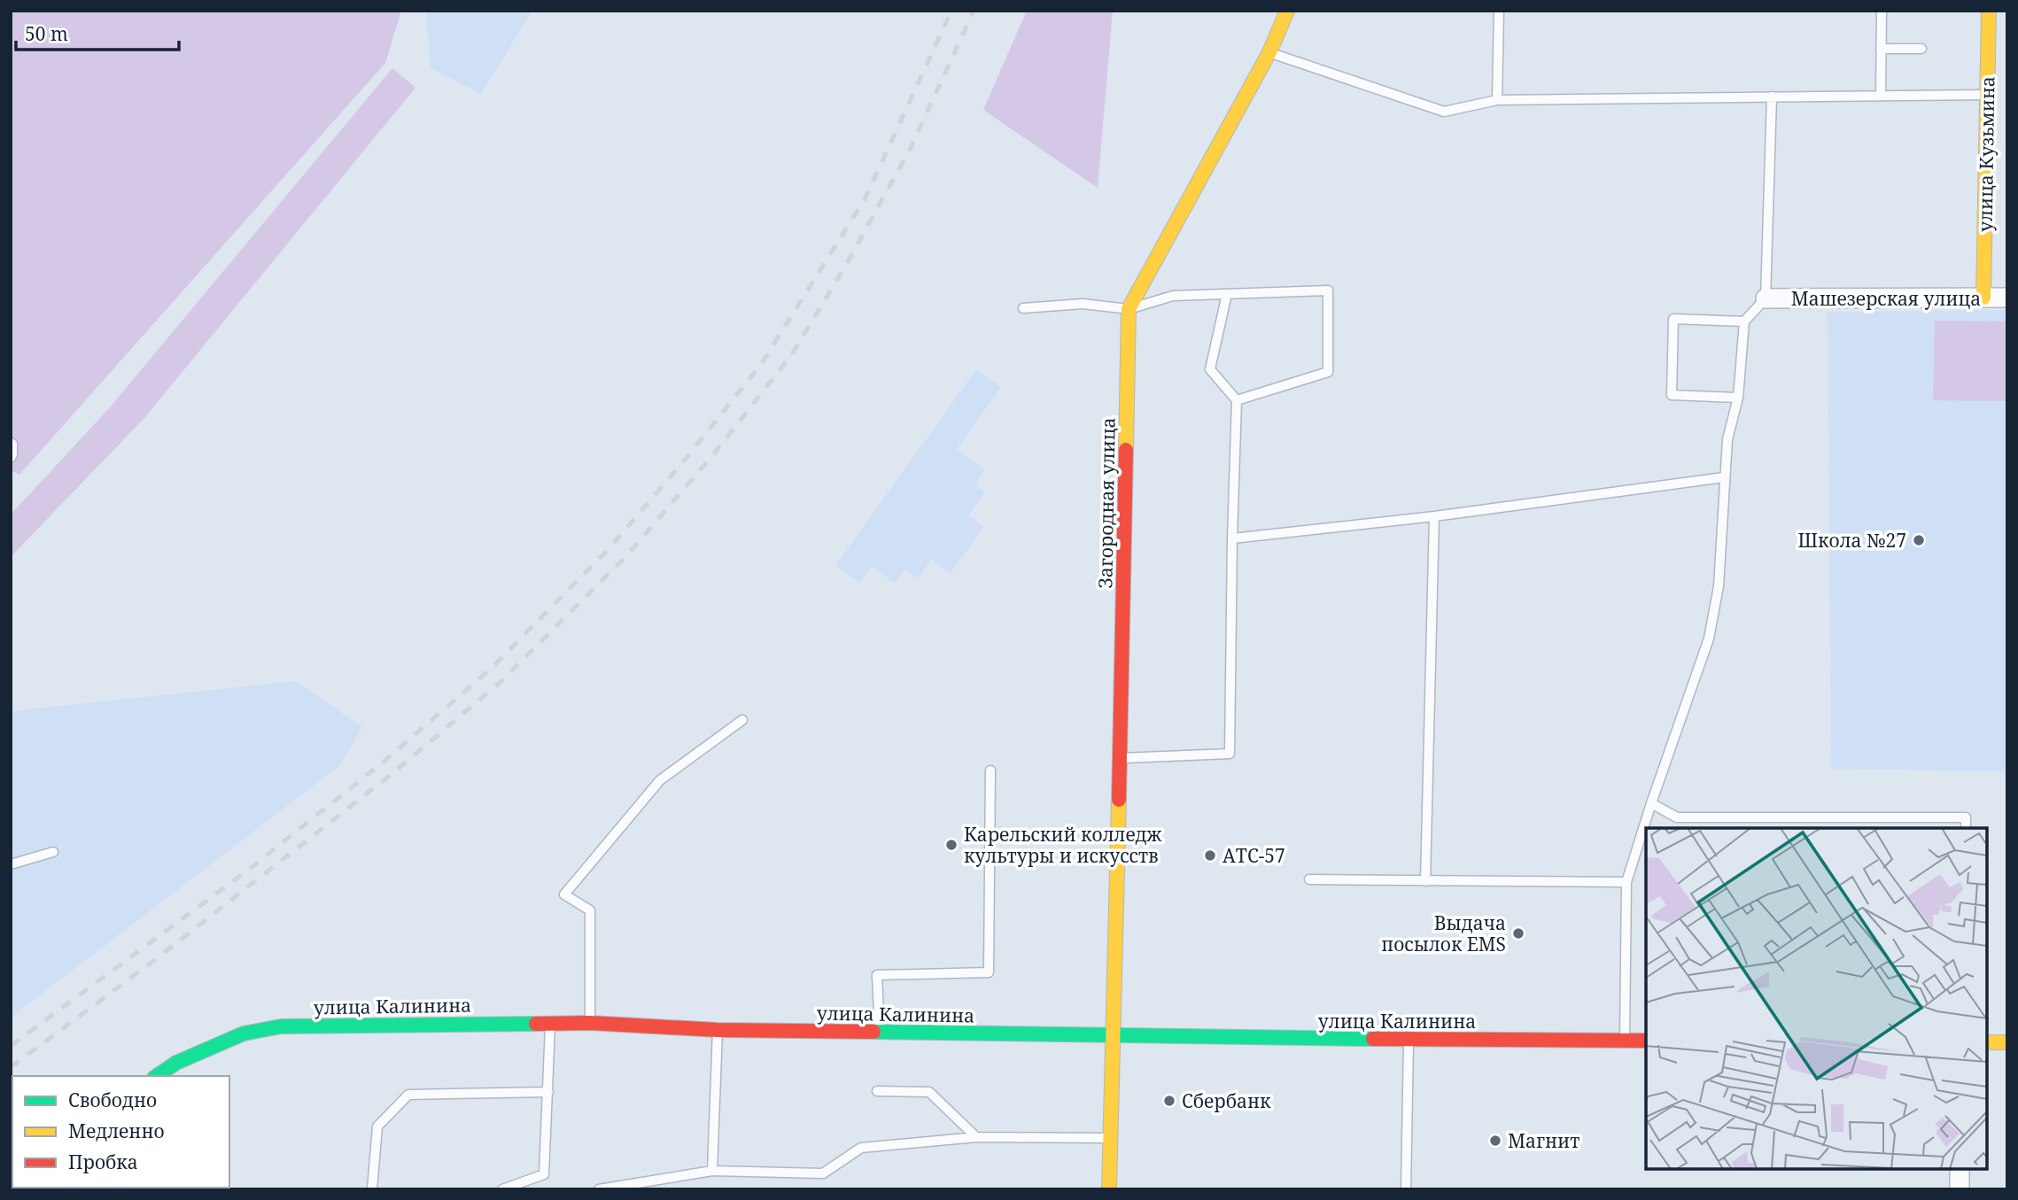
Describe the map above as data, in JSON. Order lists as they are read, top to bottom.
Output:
{
  "streets": {
    "main road": ["улица Кузьмина", "Загородная улица", "улица Калинина"],
    "street": ["Машезерская улица"]
  },
  "crossings": [
    ["улица Кузьмина", "Машезерская улица"],
    ["Загородная улица", "улица Калинина"]
  ],
  "places": [
    "Школа №27",
    "Карельский колледж культуры и искусств",
    "АТС-57",
    "Выдача посылок EMS",
    "Сбербанк",
    "Магнит"
  ],
  "legend": ["Свободно", "Медленно", "Пробка"],
  "scale_bar": "50 m"
}
